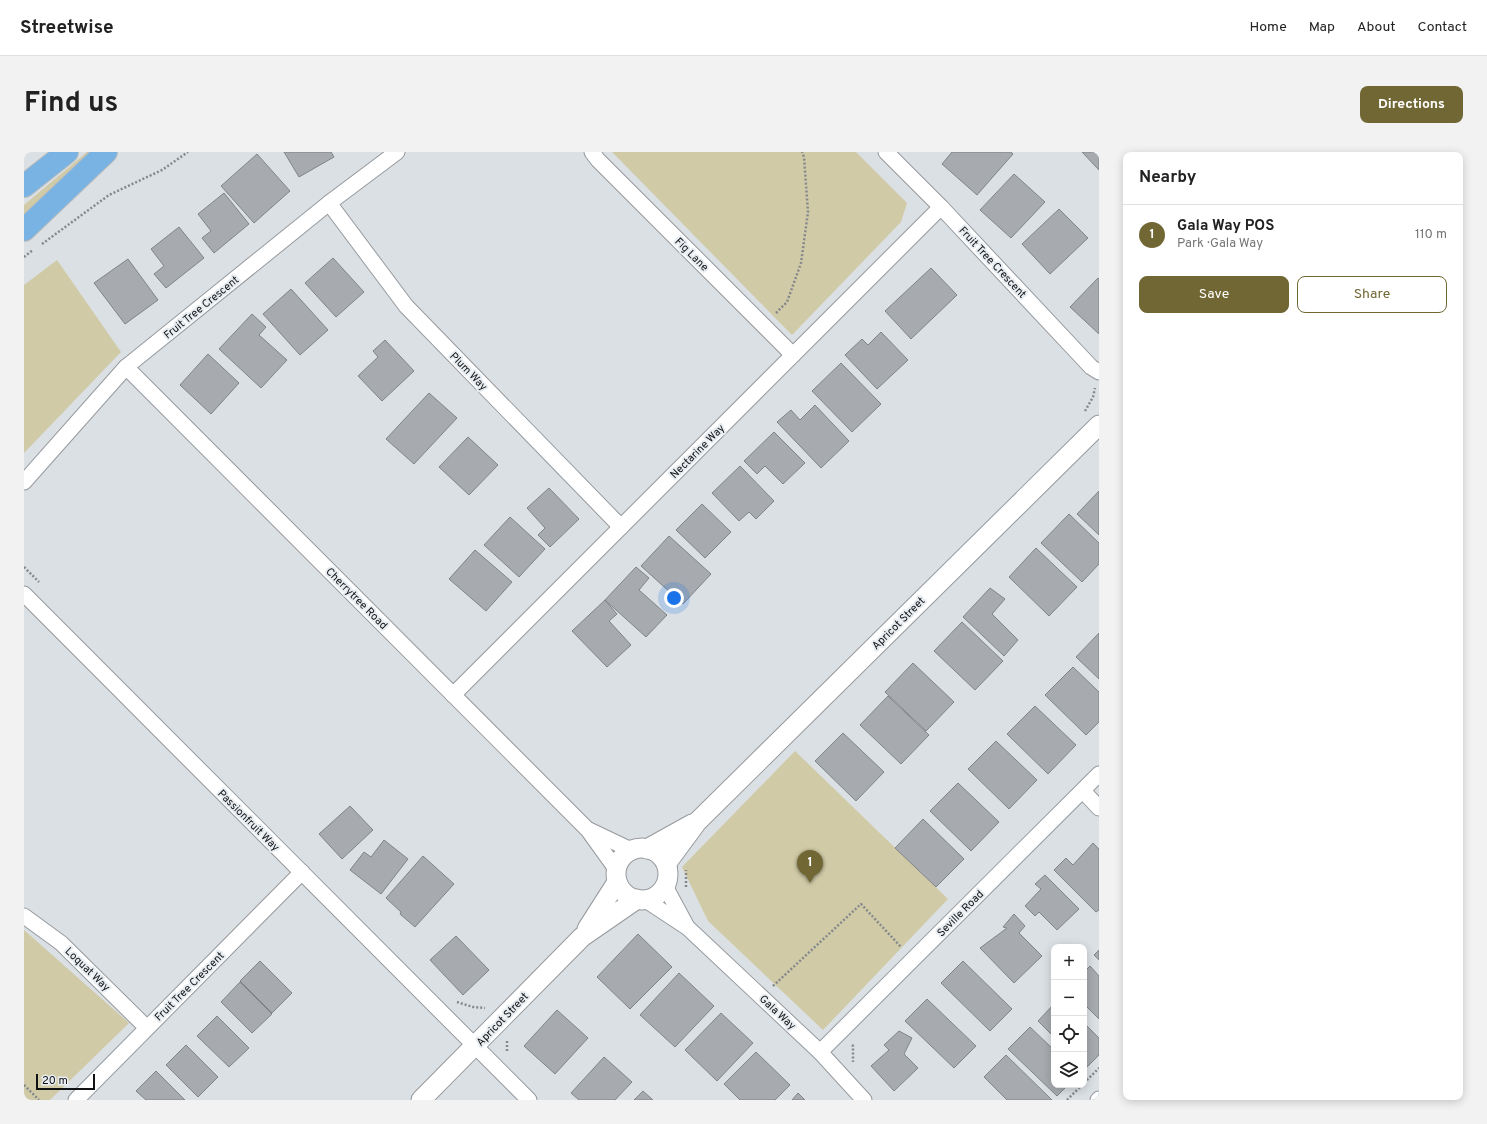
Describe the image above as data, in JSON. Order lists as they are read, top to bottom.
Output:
{
  "streets": {
    "street": [
      "Fig Lane",
      "Fruit Tree Crescent",
      "Plum Way",
      "Nectarine Way",
      "Cherrytree Road",
      "Apricot Street",
      "Passionfruit Way",
      "Seville Road",
      "Loquat Way",
      "Gala Way"
    ]
  },
  "crossings": [
    ["Fig Lane", "Nectarine Way"],
    ["Fruit Tree Crescent", "Plum Way"],
    ["Fruit Tree Crescent", "Nectarine Way"],
    ["Fruit Tree Crescent", "Cherrytree Road"],
    ["Fruit Tree Crescent", "Passionfruit Way"],
    ["Fruit Tree Crescent", "Loquat Way"],
    ["Plum Way", "Nectarine Way"],
    ["Nectarine Way", "Cherrytree Road"],
    ["Cherrytree Road", "Apricot Street"],
    ["Cherrytree Road", "Gala Way"],
    ["Apricot Street", "Passionfruit Way"],
    ["Apricot Street", "Gala Way"],
    ["Seville Road", "Gala Way"]
  ],
  "scale_bar": "20 m",
  "page": {
    "header": "Streetwise",
    "nav": [
      "Home",
      "Map",
      "About",
      "Contact"
    ],
    "title": "Find us",
    "buttons": [
      "Directions",
      ["Save", "Share"]
    ],
    "heading": "Nearby",
    "list": [
      {
        "mark": "1",
        "name": "Gala Way POS",
        "note": "Park · Gala Way",
        "value": "110 m"
      }
    ],
    "pins": "1",
    "map_buttons": ["+", "−"],
    "scale": "20 m"
  }
}
